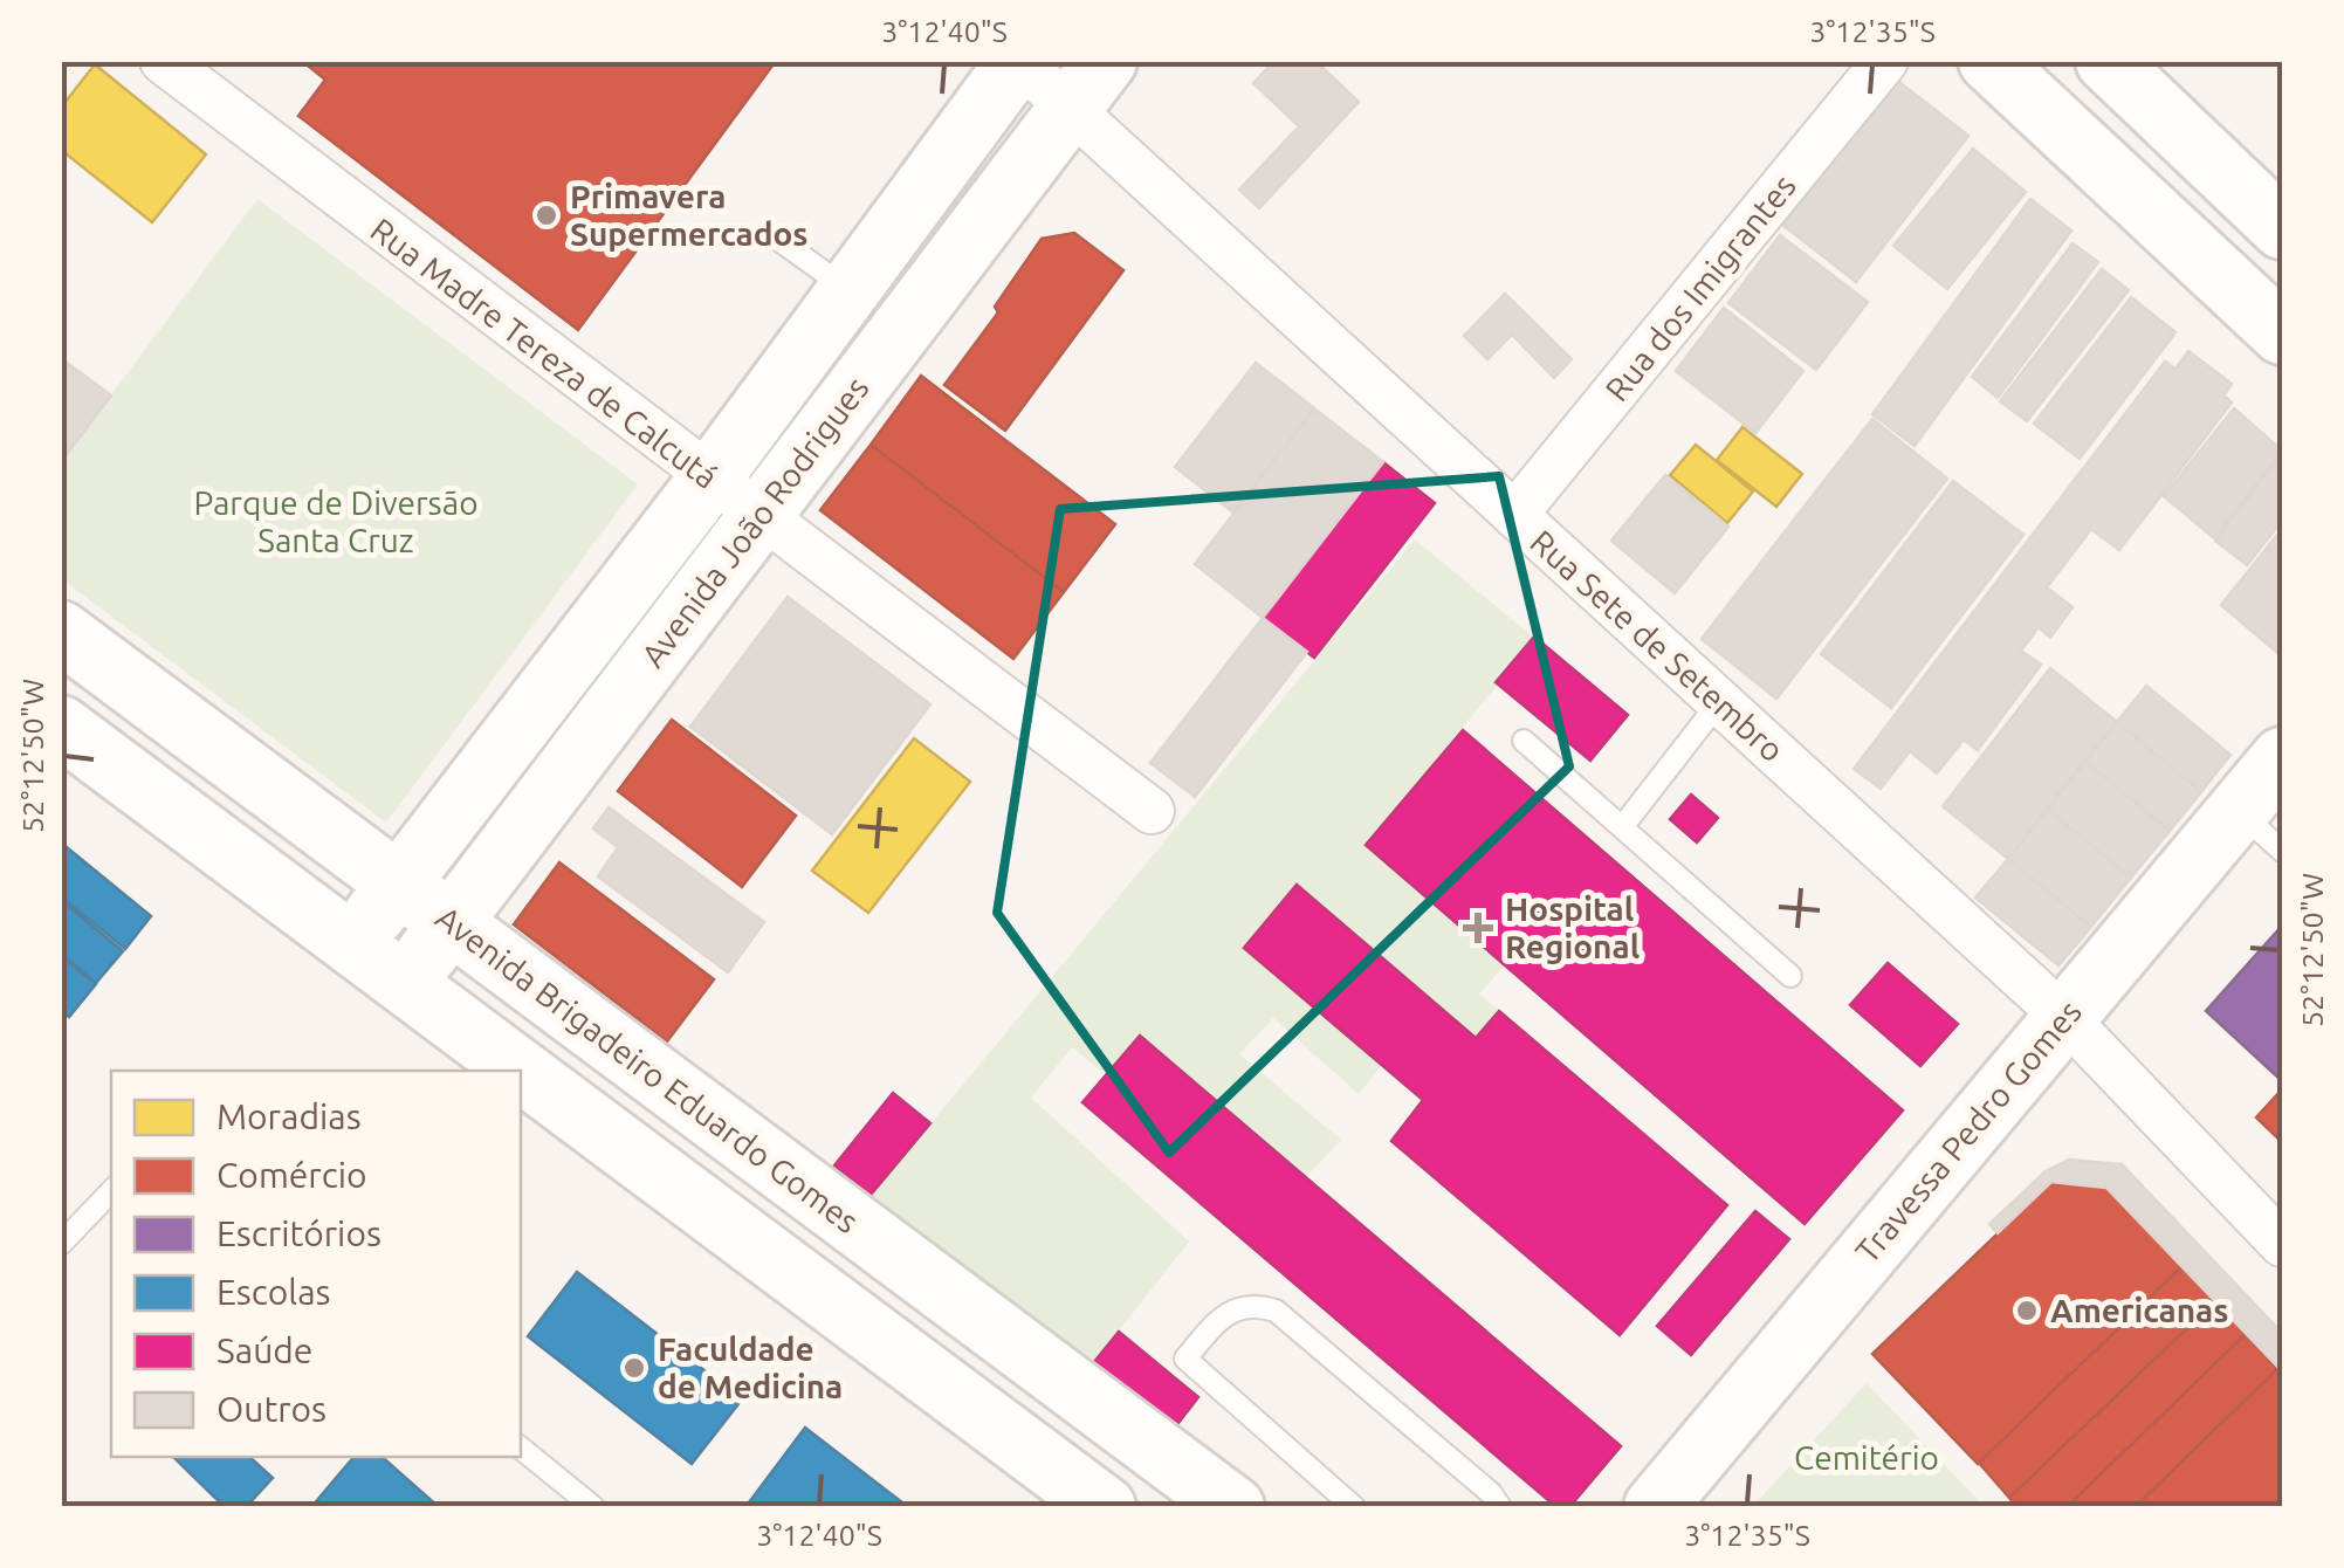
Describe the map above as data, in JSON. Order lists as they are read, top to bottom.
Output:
{
  "streets": {
    "street": [
      "Rua dos Imigrantes",
      "Rua Madre Tereza de Calcutá",
      "Avenida João Rodrigues",
      "Rua Sete de Setembro",
      "Avenida Brigadeiro Eduardo Gomes",
      "Travessa Pedro Gomes"
    ]
  },
  "crossings": [
    ["Rua dos Imigrantes", "Rua Sete de Setembro"],
    ["Rua Madre Tereza de Calcutá", "Avenida João Rodrigues"],
    ["Avenida João Rodrigues", "Rua Sete de Setembro"],
    ["Avenida João Rodrigues", "Avenida Brigadeiro Eduardo Gomes"],
    ["Rua Sete de Setembro", "Travessa Pedro Gomes"]
  ],
  "parks": ["Parque de Diversão Santa Cruz", "Cemitério"],
  "places": {
    "other": ["Primavera Supermercados", "Americanas", "Faculdade de Medicina"],
    "health": ["Hospital Regional"]
  },
  "legend": [
    "Moradias",
    "Comércio",
    "Escritórios",
    "Escolas",
    "Saúde",
    "Outros"
  ],
  "coordinates": ["3°12'40\"S", "3°12'35\"S", "52°12'50\"W"]
}
